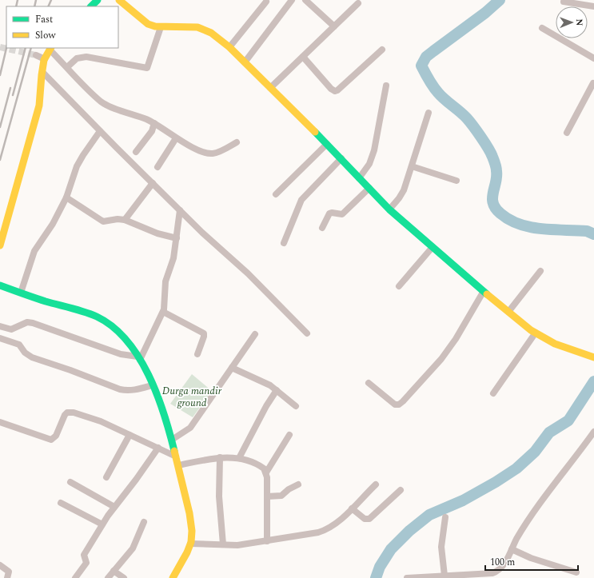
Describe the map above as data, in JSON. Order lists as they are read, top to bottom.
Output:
{
  "parks": ["Durga mandir ground"],
  "legend": ["Fast", "Slow"],
  "scale_bar": "100 m",
  "north": "right"
}
